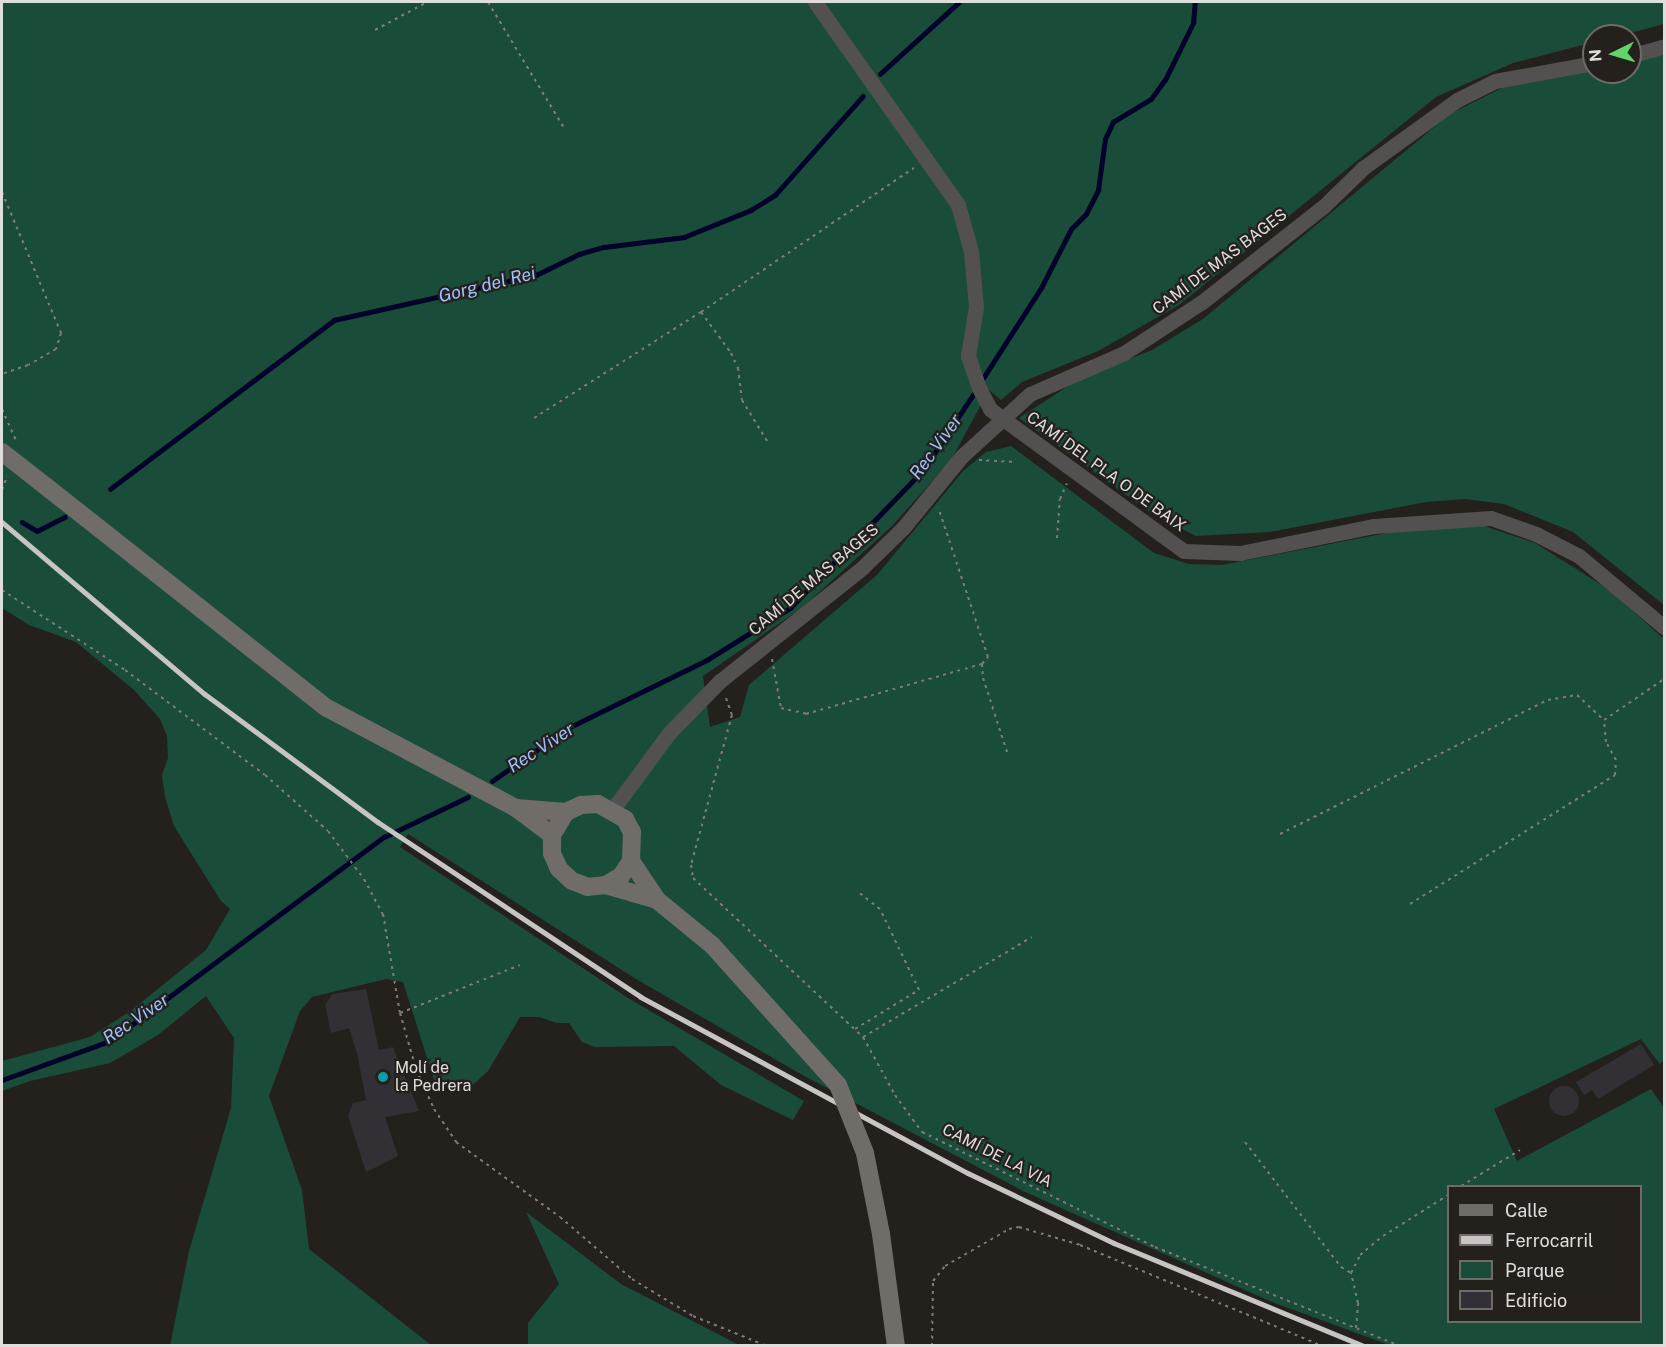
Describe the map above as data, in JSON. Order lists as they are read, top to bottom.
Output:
{
  "streets": {
    "street": ["CAMÍ DE MAS BAGES", "CAMÍ DEL PLA O DE BAIX"],
    "path": ["CAMÍ DE LA VIA"]
  },
  "crossings": [
    ["CAMÍ DE MAS BAGES", "CAMÍ DEL PLA O DE BAIX"],
    ["CAMÍ DE MAS BAGES", "CAMÍ DE LA VIA"]
  ],
  "water": ["Gorg del Rei", "Rec Viver"],
  "places": ["Molí de la Pedrera"],
  "legend": [
    "Calle",
    "Ferrocarril",
    "Parque",
    "Edificio"
  ],
  "north": "left"
}
